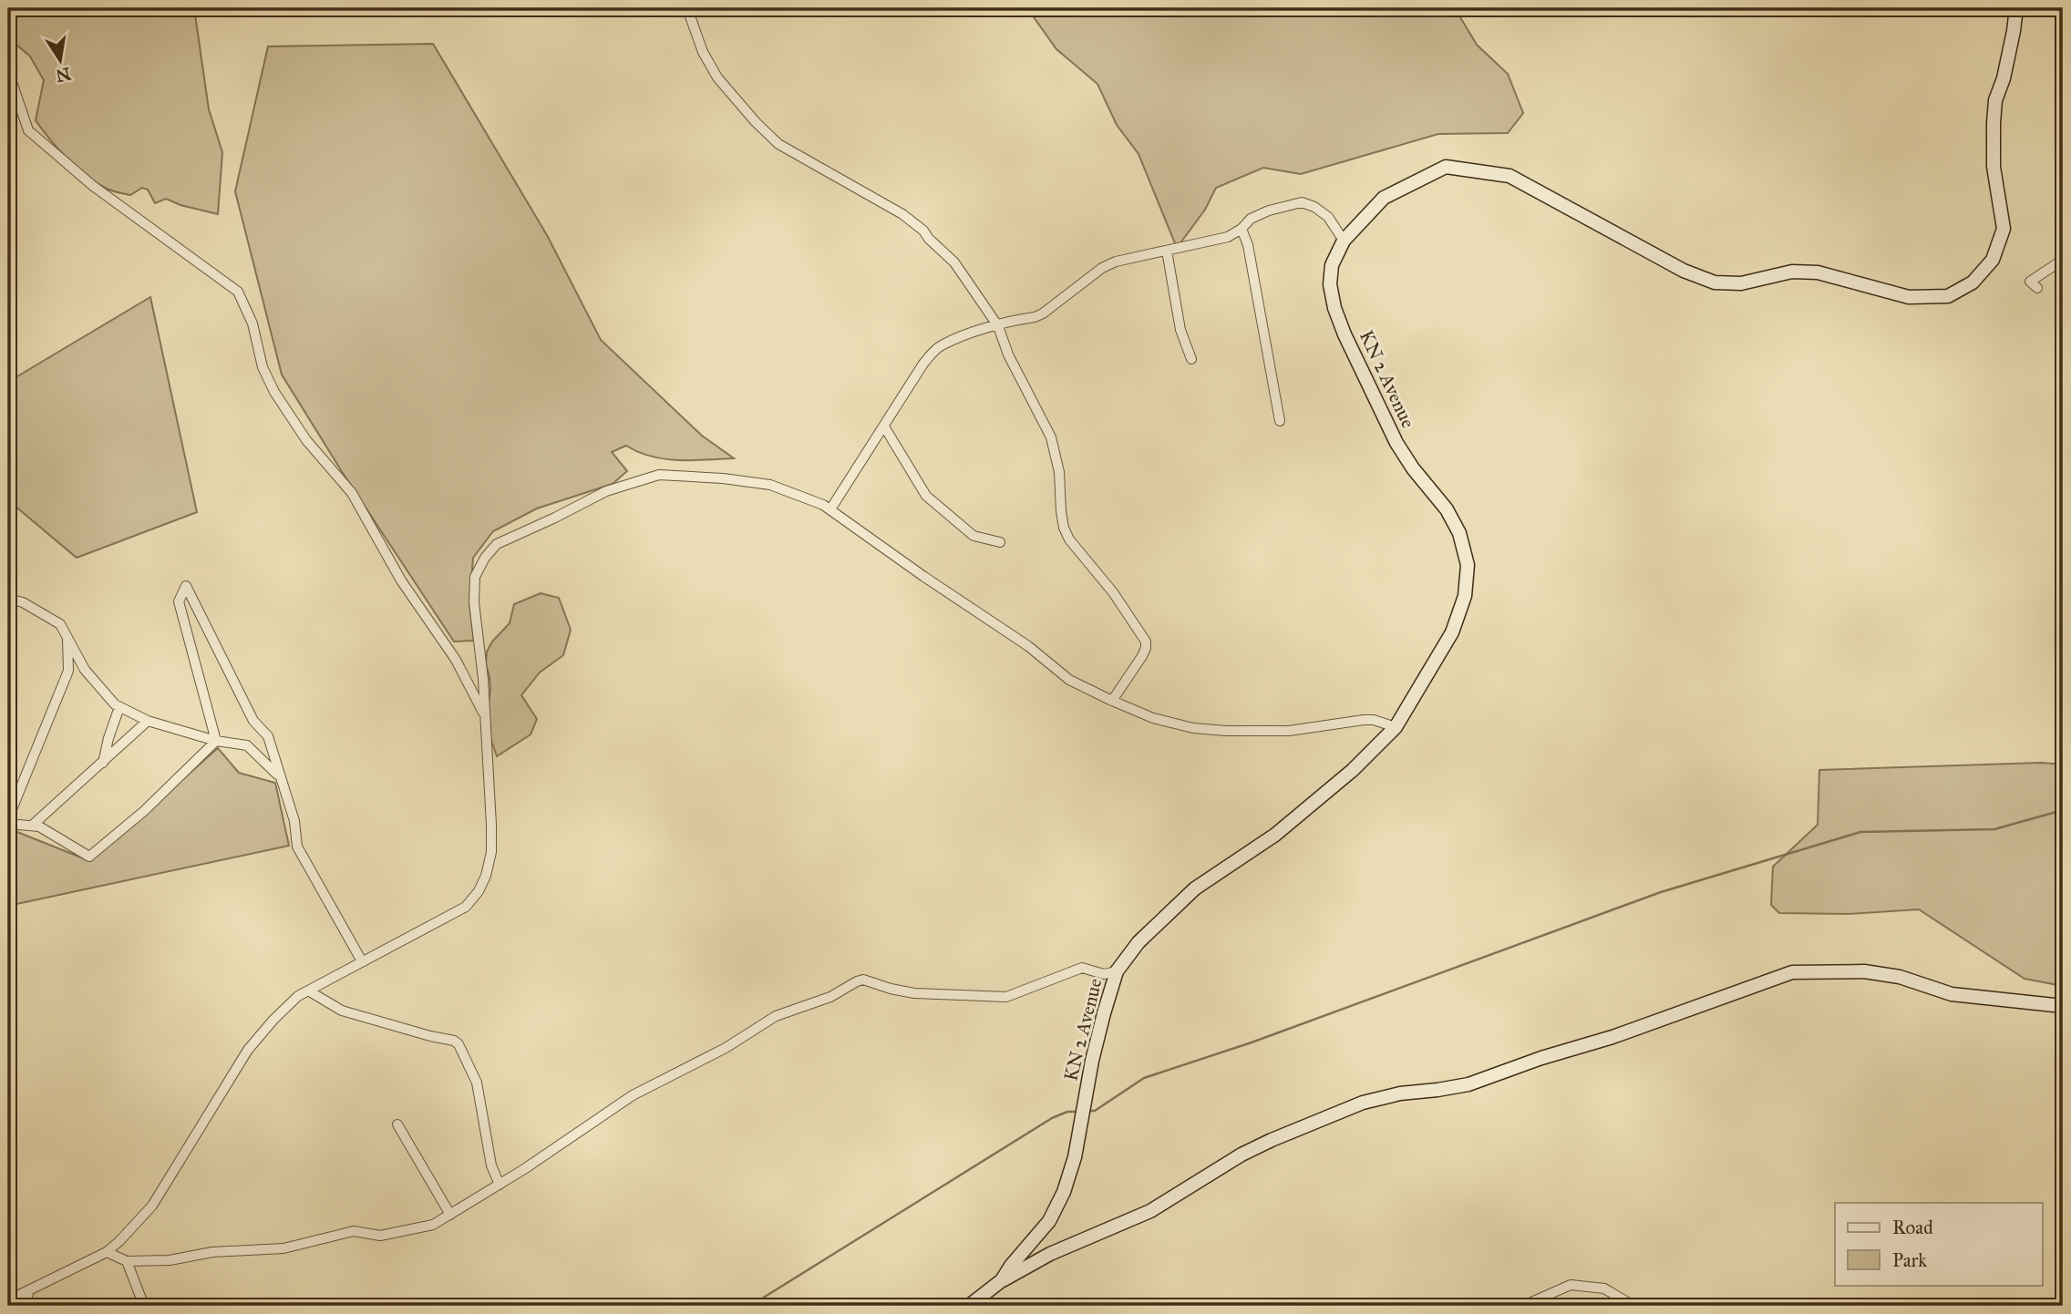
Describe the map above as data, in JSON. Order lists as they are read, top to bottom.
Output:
{
  "streets": {
    "main road": ["KN 2 Avenue"]
  },
  "legend": ["Road", "Park"],
  "north": "bottom"
}
